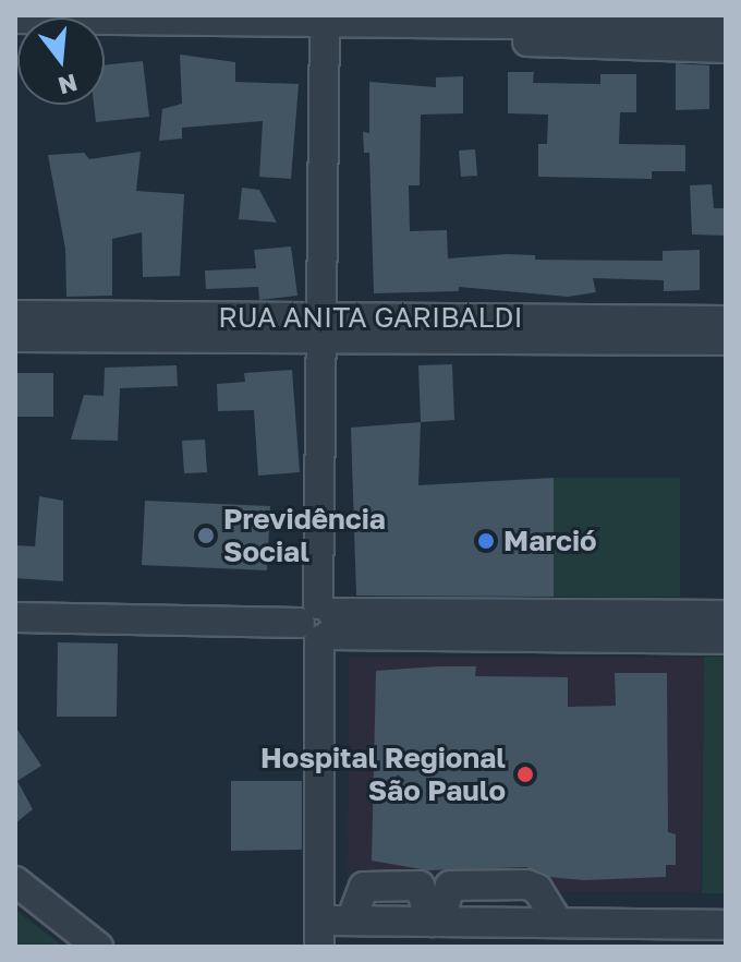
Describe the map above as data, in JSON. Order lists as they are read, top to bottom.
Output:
{
  "streets": {
    "street": ["RUA ANITA GARIBALDI"]
  },
  "places": ["Previdência Social", "Marció", "Hospital Regional São Paulo"],
  "north": "bottom"
}
